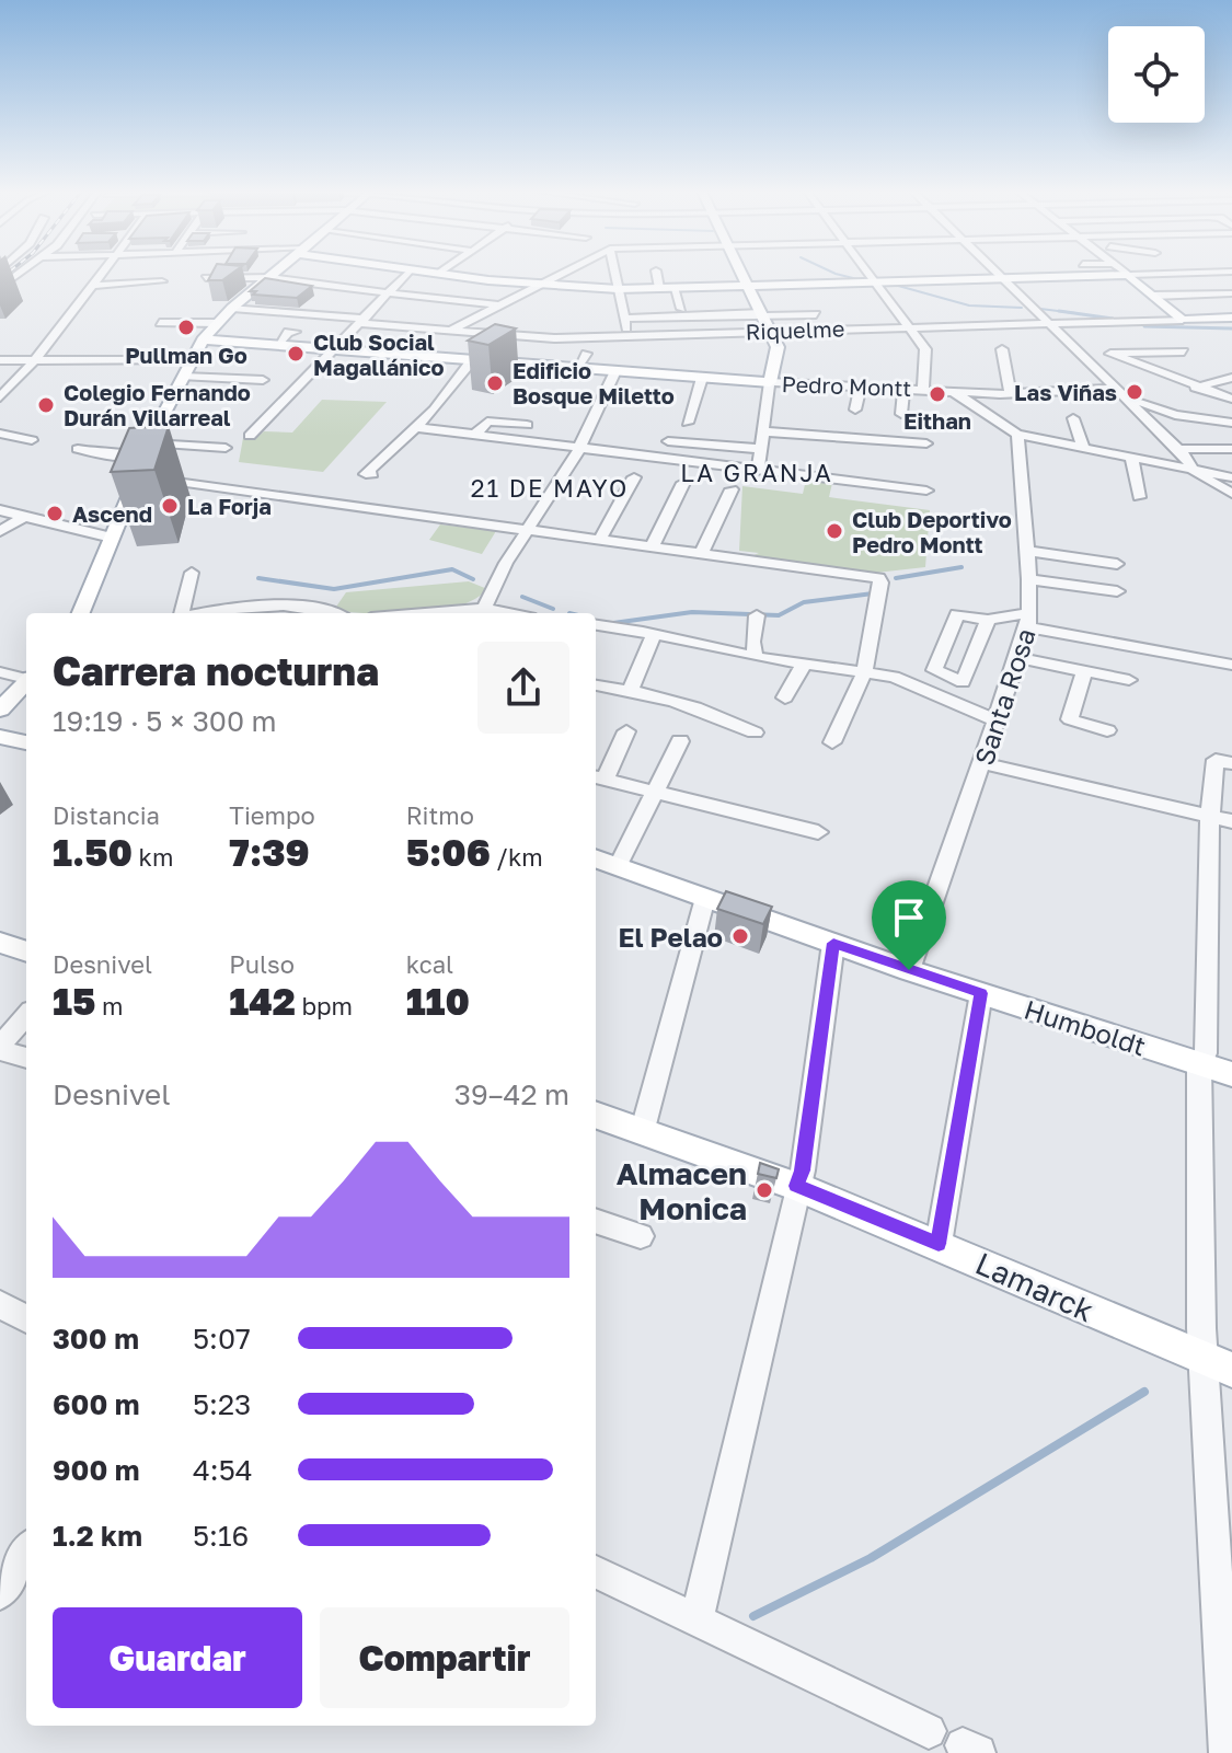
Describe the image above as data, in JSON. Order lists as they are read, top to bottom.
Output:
{
  "streets": {
    "main road": [
      "Riquelme",
      "Pedro Montt",
      "Humboldt",
      "Lamarck"
    ],
    "street": ["Santa Rosa"]
  },
  "crossings": [
    ["Santa Rosa", "Humboldt"]
  ],
  "districts": ["LA GRANJA", "21 DE MAYO"],
  "places": [
    "Pullman Go",
    "Club Social Magallánico",
    "Edificio Bosque Miletto",
    "Las Viñas",
    "Eithan",
    "Colegio Fernando Durán Villarreal",
    "La Forja",
    "Ascend",
    "Club Deportivo Pedro Montt",
    "El Pelao",
    "Almacen Monica"
  ],
  "page": {
    "heading": ["Carrera nocturna", "19:19 · 5 × 300 m"],
    "stats": [
      ["Distancia", "1.50 km"],
      ["Tiempo", "7:39"],
      ["Ritmo", "5:06 /km"],
      ["Desnivel", "15 m"],
      ["Pulso", "142 bpm"],
      ["kcal", "110"]
    ],
    "chart": ["Desnivel", "39–42 m"],
    "list": [
      {
        "name": "300 m",
        "note": "5:07"
      },
      {
        "name": "600 m",
        "note": "5:23"
      },
      {
        "name": "900 m",
        "note": "4:54"
      },
      {
        "name": "1.2 km",
        "note": "5:16"
      }
    ],
    "buttons": ["Guardar", "Compartir"]
  }
}
